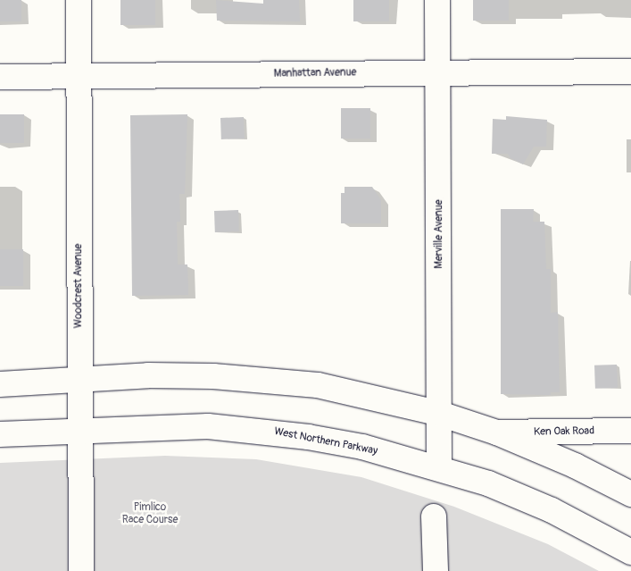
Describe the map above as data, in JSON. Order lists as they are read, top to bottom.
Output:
{
  "streets": {
    "street": [
      "Manhattan Avenue",
      "Merville Avenue",
      "Woodcrest Avenue",
      "Ken Oak Road",
      "West Northern Parkway"
    ]
  },
  "crossings": [
    ["Manhattan Avenue", "Merville Avenue"],
    ["Manhattan Avenue", "Woodcrest Avenue"],
    ["Merville Avenue", "West Northern Parkway"],
    ["Woodcrest Avenue", "West Northern Parkway"]
  ],
  "parks": ["Pimlico Race Course"]
}
